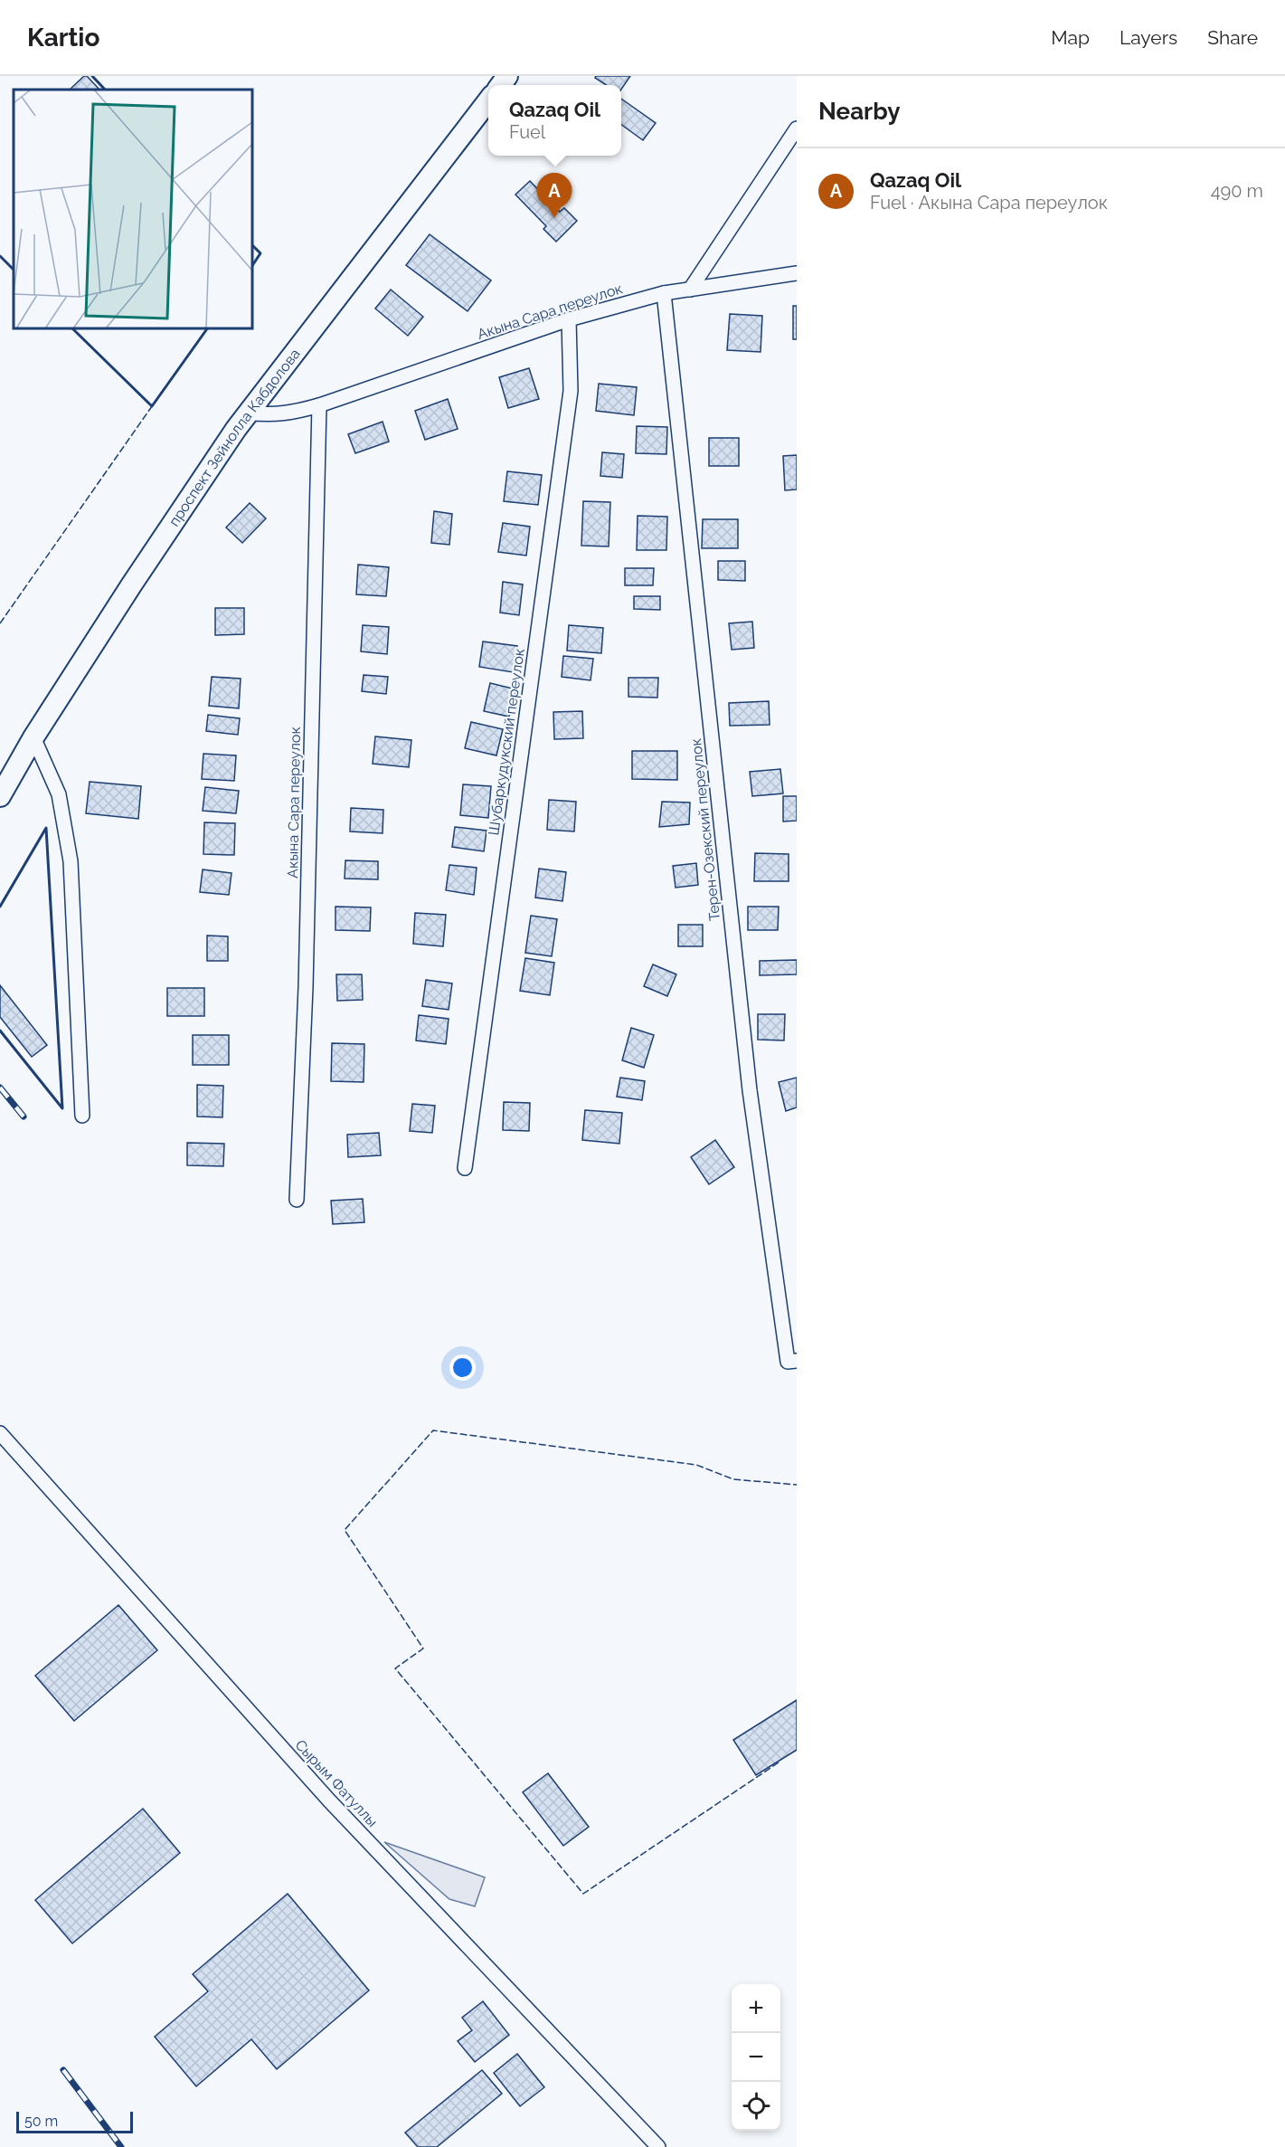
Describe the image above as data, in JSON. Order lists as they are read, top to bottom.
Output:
{
  "streets": {
    "main road": ["проспект Зейнолла Кабдолова"],
    "street": [
      "Акына Сара переулок",
      "Шубаркудукский переулок",
      "Терен-Озекский переулок",
      "Сырым Фатуллы"
    ]
  },
  "crossings": [
    ["Акына Сара переулок", "проспект Зейнолла Кабдолова"],
    ["Акына Сара переулок", "Шубаркудукский переулок"],
    ["Акына Сара переулок", "Терен-Озекский переулок"]
  ],
  "scale_bar": "50 m",
  "page": {
    "header": "Kartio",
    "nav": ["Map", "Layers", "Share"],
    "heading": "Nearby",
    "popup": ["Qazaq Oil", "Fuel"],
    "list": [
      {
        "mark": "A",
        "name": "Qazaq Oil",
        "note": "Fuel · Акына Сара переулок",
        "value": "490 m"
      }
    ],
    "pins": "A",
    "map_buttons": ["+", "−"],
    "scale": "50 m"
  }
}
